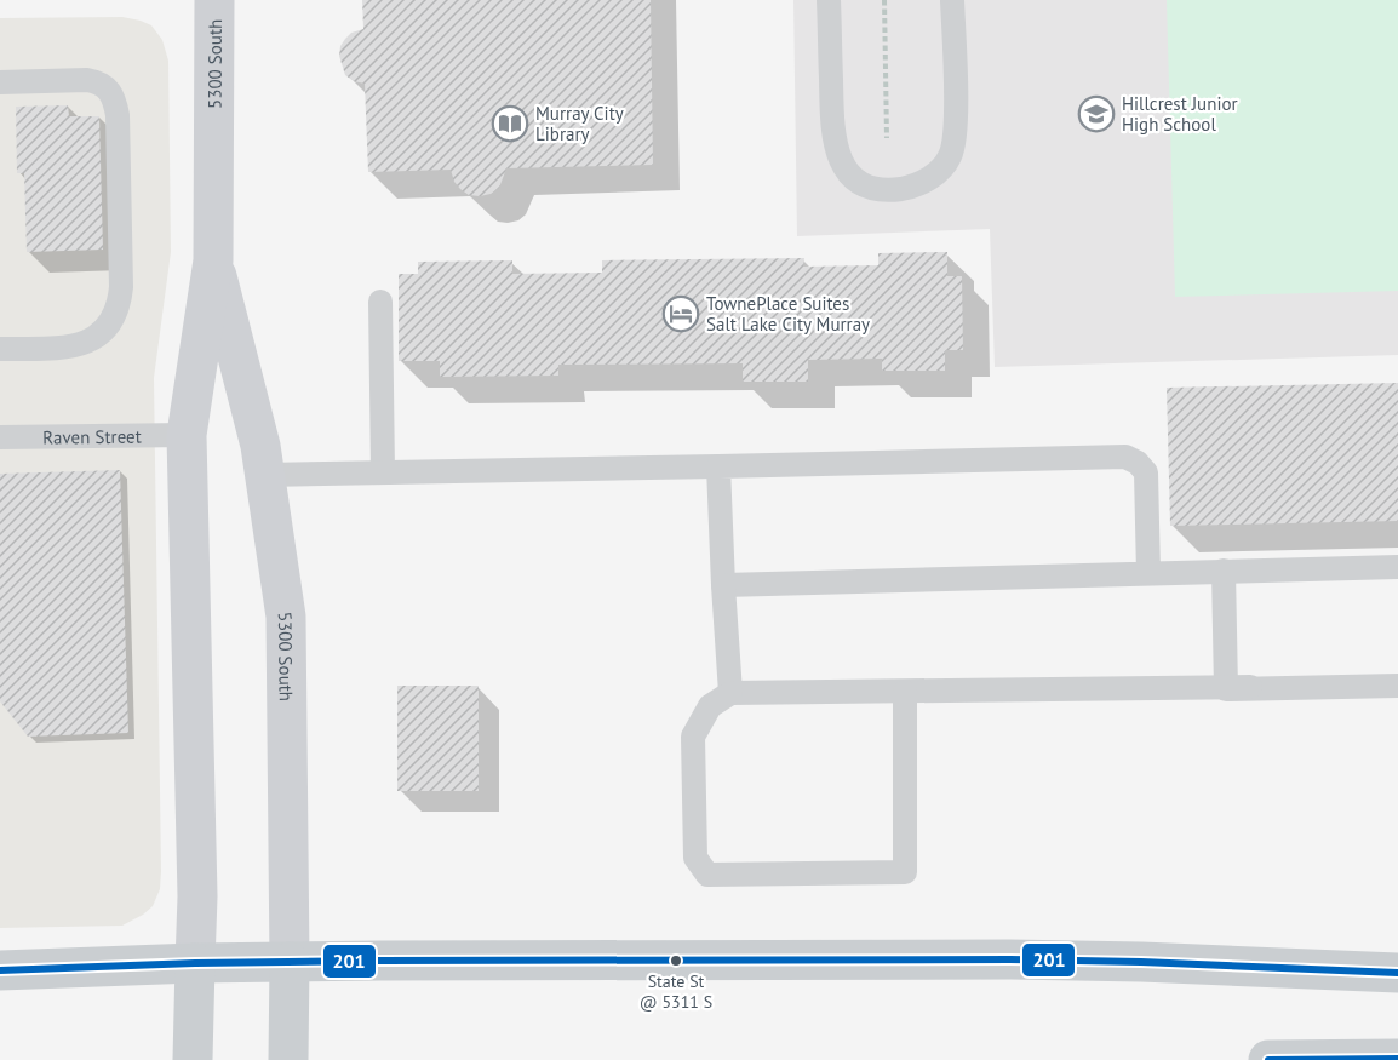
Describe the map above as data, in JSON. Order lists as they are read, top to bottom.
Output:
{
  "streets": {
    "main road": ["5300 South"],
    "lane": ["Raven Street"]
  },
  "crossings": [
    ["5300 South", "Raven Street"]
  ],
  "places": {
    "school or university": ["Hillcrest Junior High School"],
    "library": ["Murray City Library"],
    "hotel": ["TownePlace Suites Salt Lake City Murray"],
    "other": ["State St @ 5311 S"]
  },
  "lines": ["transit line 201"]
}
